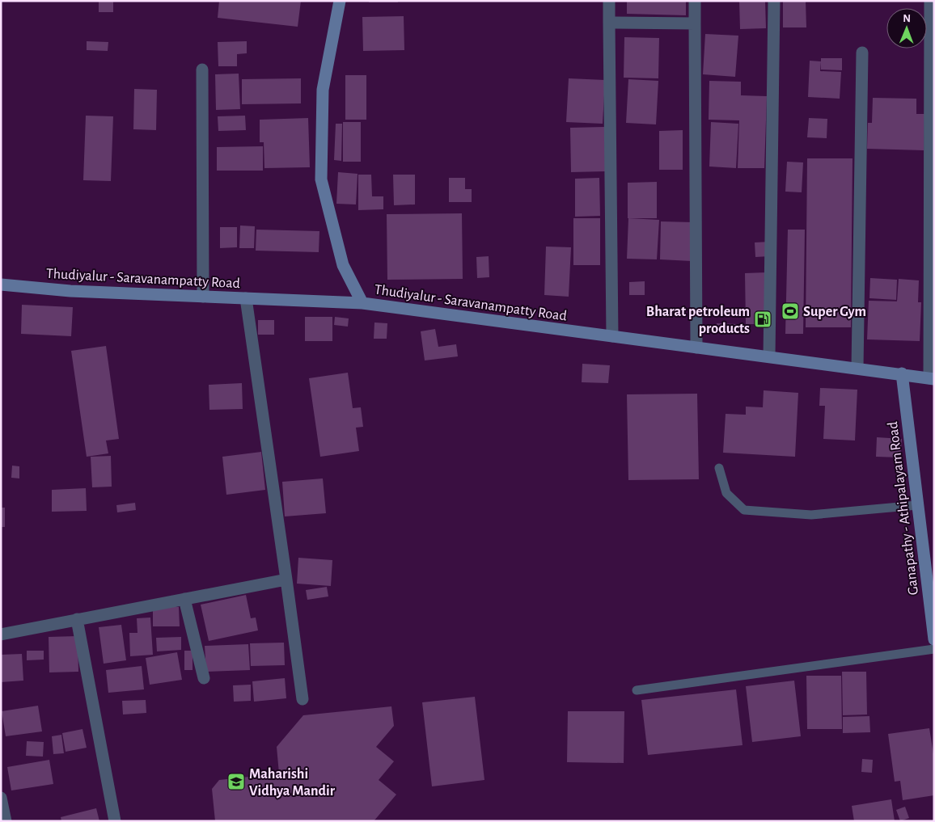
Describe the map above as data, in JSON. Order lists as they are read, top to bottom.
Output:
{
  "streets": {
    "main road": ["Thudiyalur - Saravanampatty Road", "Ganapathy - Athipalayam Road"]
  },
  "crossings": [
    ["Thudiyalur - Saravanampatty Road", "Ganapathy - Athipalayam Road"]
  ],
  "places": {
    "sports": ["Super Gym"],
    "fuel station": ["Bharat petroleum products"],
    "school or university": ["Maharishi Vidhya Mandir"]
  },
  "north": "top"
}
